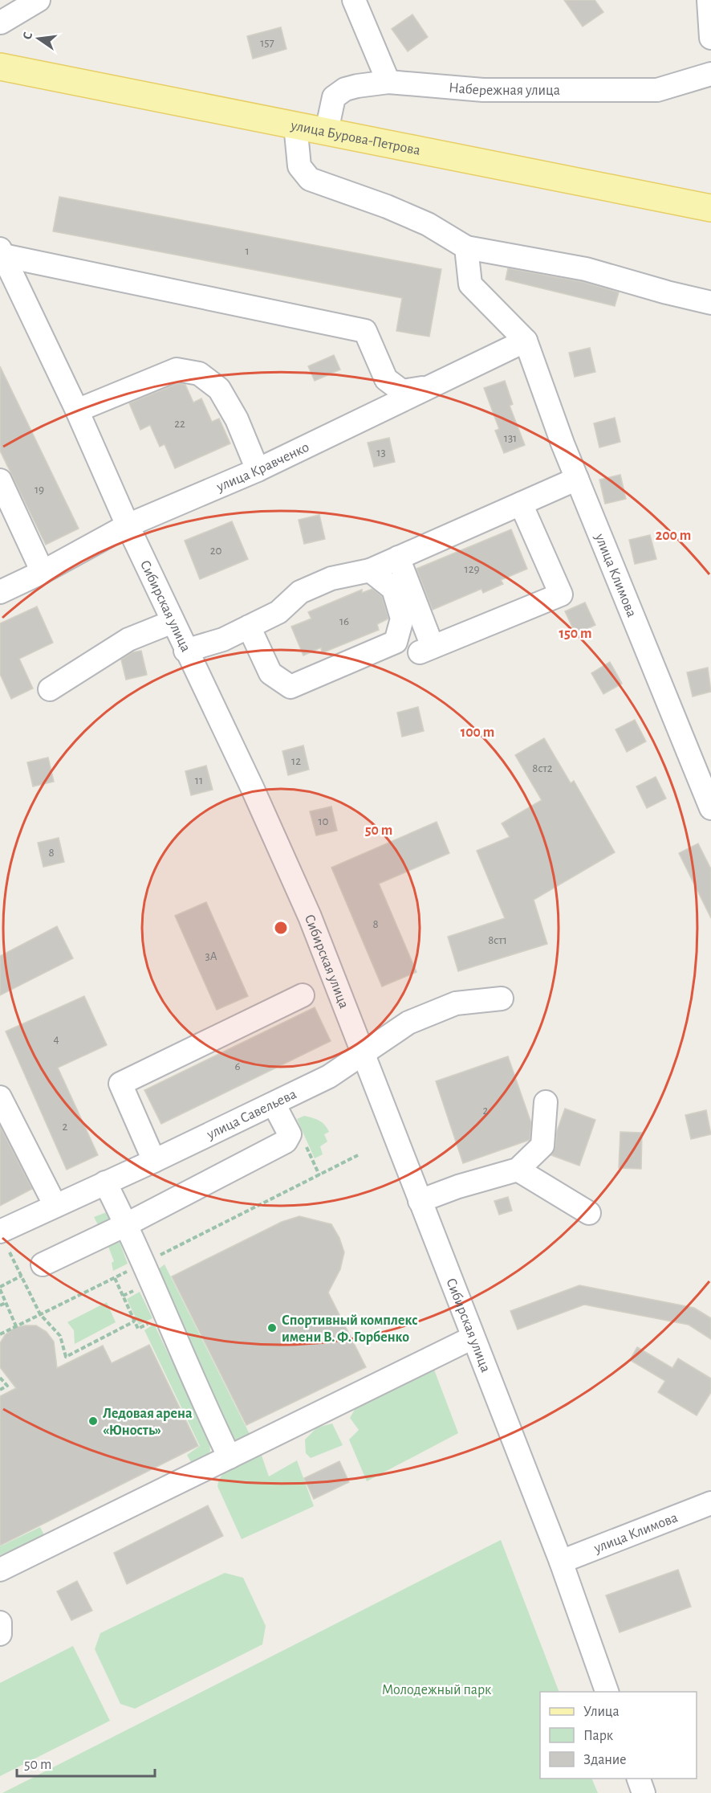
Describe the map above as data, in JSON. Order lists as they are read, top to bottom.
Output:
{
  "streets": {
    "main road": ["улица Бурова-Петрова"],
    "street": [
      "Набережная улица",
      "улица Кравченко",
      "улица Климова",
      "Сибирская улица",
      "улица Савельева"
    ]
  },
  "crossings": [
    ["Набережная улица", "улица Бурова-Петрова"],
    ["улица Кравченко", "улица Климова"],
    ["улица Кравченко", "Сибирская улица"],
    ["улица Климова", "Сибирская улица"],
    ["Сибирская улица", "улица Савельева"]
  ],
  "parks": ["Молодежный парк"],
  "places": ["Спортивный комплекс имени В. Ф. Горбенко", "Ледовая арена «Юность»"],
  "house_numbers": [
    "157",
    "1",
    "22",
    "131",
    "13",
    "19",
    "20",
    "129",
    "16",
    "12",
    "8ст2",
    "11",
    "10",
    "8",
    "8",
    "8ст1",
    "3А",
    "4",
    "6",
    "2",
    "2"
  ],
  "legend": ["Улица", "Парк", "Здание"],
  "scale_bar": "50 m",
  "north": "left",
  "rings": [
    "200 m",
    "150 m",
    "100 m",
    "50 m"
  ]
}
